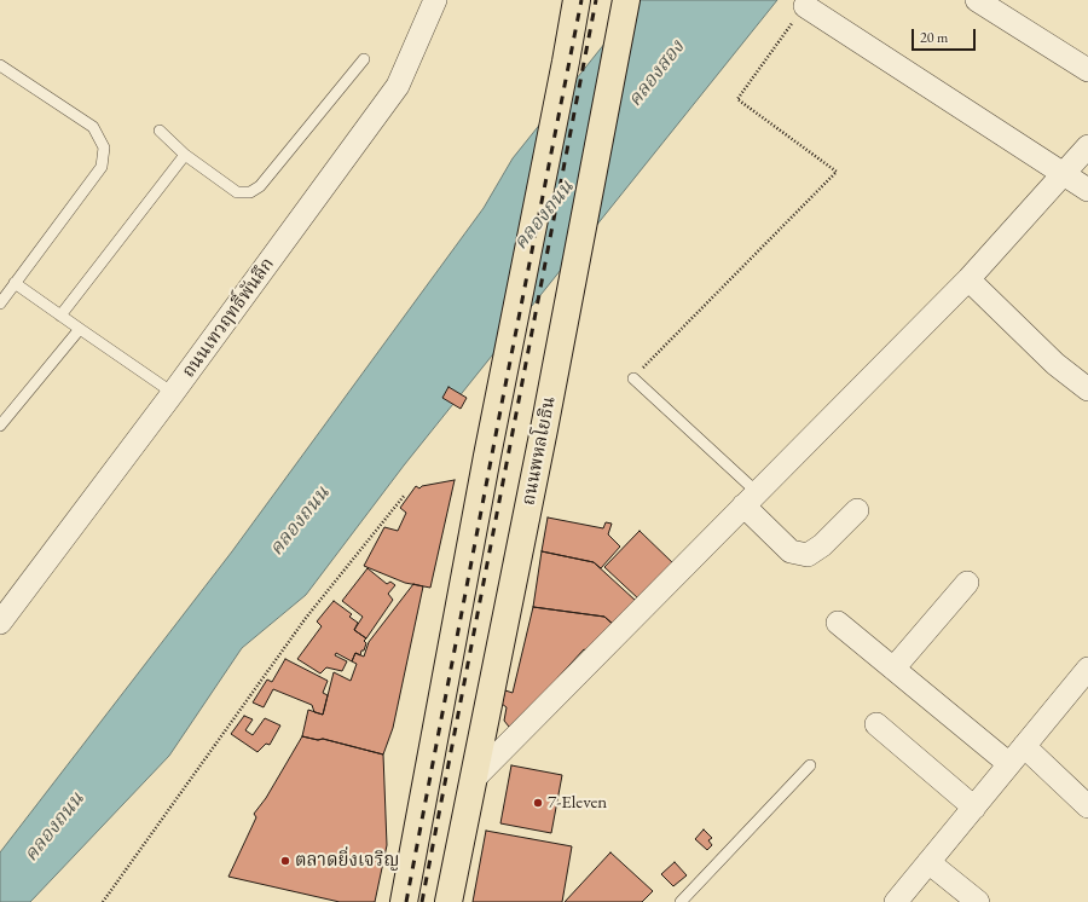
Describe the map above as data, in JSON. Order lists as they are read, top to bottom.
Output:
{
  "streets": {
    "main road": ["ถนนพหลโยธิน"],
    "street": ["ถนนเทวฤทธิ์พันลึก"]
  },
  "water": ["คลองสอง", "คลองถนน"],
  "places": ["7-Eleven", "ตลาดยิ่งเจริญ"],
  "scale_bar": "20 m"
}
